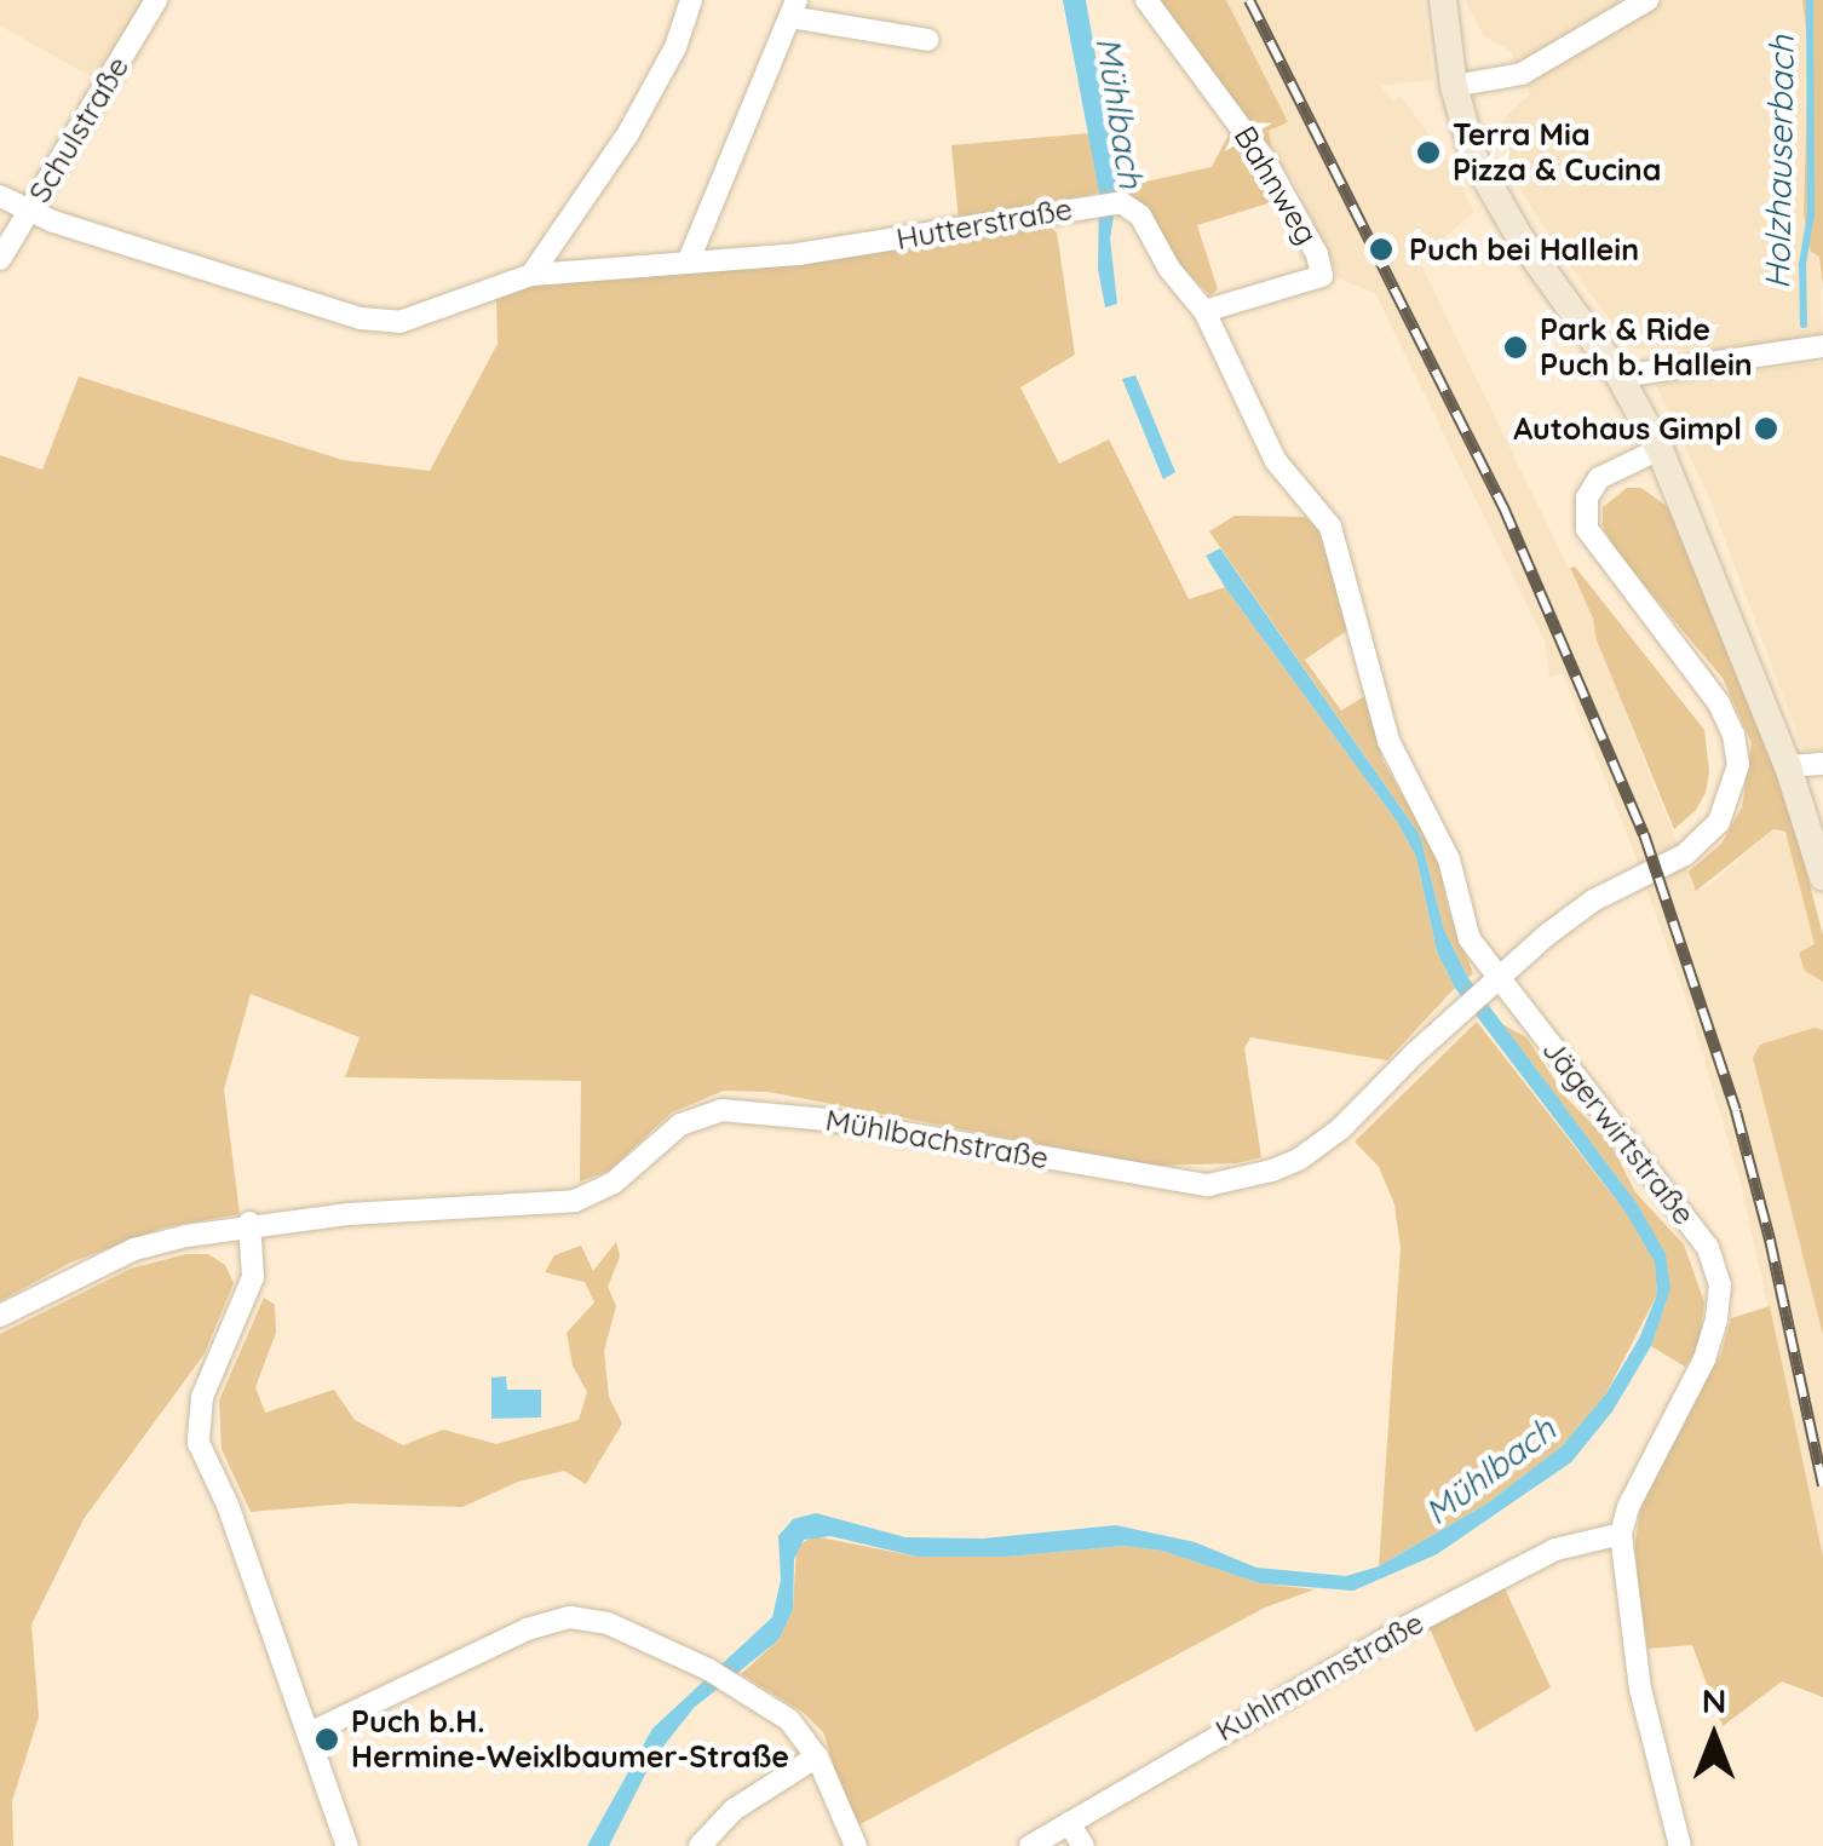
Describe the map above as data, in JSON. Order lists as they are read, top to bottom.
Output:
{
  "streets": {
    "street": [
      "Schulstraße",
      "Bahnweg",
      "Hutterstraße",
      "Jägerwirtstraße",
      "Mühlbachstraße",
      "Kuhlmannstraße"
    ]
  },
  "crossings": [
    ["Schulstraße", "Hutterstraße"],
    ["Bahnweg", "Hutterstraße"],
    ["Hutterstraße", "Jägerwirtstraße"],
    ["Hutterstraße", "Mühlbachstraße"],
    ["Jägerwirtstraße", "Mühlbachstraße"],
    ["Jägerwirtstraße", "Kuhlmannstraße"]
  ],
  "water": ["Mühlbach", "Holzhauserbach"],
  "places": [
    "Terra Mia Pizza & Cucina",
    "Puch bei Hallein",
    "Park & Ride Puch b. Hallein",
    "Autohaus Gimpl",
    "Puch b.H. Hermine-Weixlbaumer-Straße"
  ],
  "north": "top"
}
